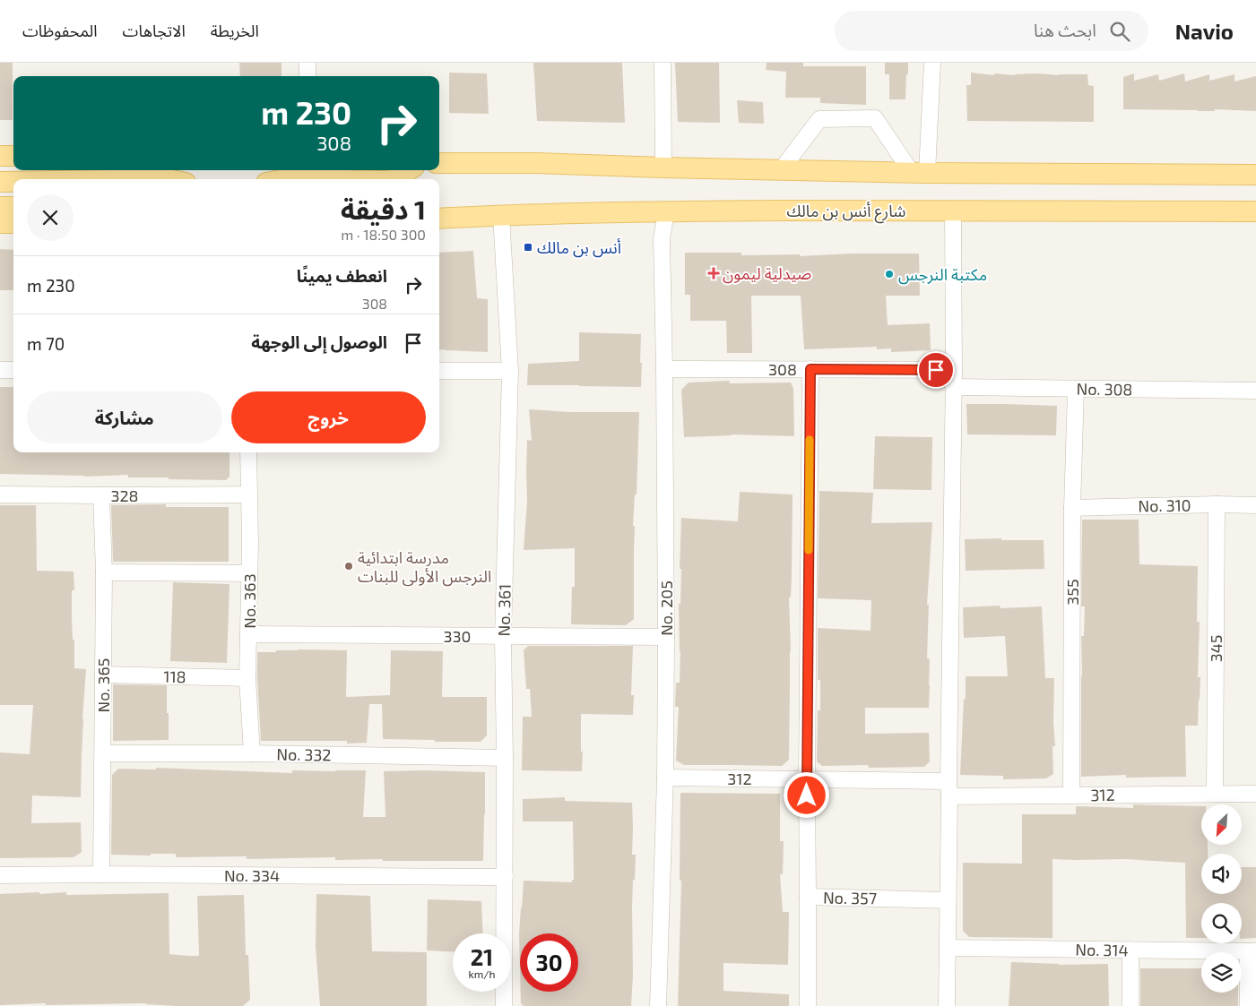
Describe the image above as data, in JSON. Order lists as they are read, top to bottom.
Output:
{
  "streets": {
    "main road": ["شارع أنس بن مالك"],
    "street": [
      "308",
      "No. 308",
      "328",
      "No. 310",
      "355",
      "No. 363",
      "No. 205",
      "No. 361",
      "330",
      "345",
      "118",
      "No. 365",
      "No. 332",
      "312",
      "No. 334",
      "No. 357",
      "No. 314"
    ]
  },
  "crossings": [
    ["شارع أنس بن مالك", "No. 205"],
    ["شارع أنس بن مالك", "No. 361"],
    ["308", "No. 205"],
    ["No. 308", "355"],
    ["328", "No. 363"],
    ["328", "No. 365"],
    ["No. 310", "355"],
    ["No. 310", "345"],
    ["355", "312"],
    ["No. 363", "330"],
    ["No. 363", "118"],
    ["No. 363", "No. 332"],
    ["No. 205", "330"],
    ["No. 205", "312"],
    ["No. 361", "330"],
    ["No. 361", "No. 332"],
    ["No. 361", "No. 334"],
    ["345", "312"],
    ["118", "No. 365"],
    ["No. 365", "No. 332"],
    ["No. 365", "No. 334"]
  ],
  "places": {
    "transit": ["أنس بن مالك"],
    "health": ["صيدلية ليمون"],
    "other": ["مكتبة النرجس", "مدرسة ابتدائية النرجس الأولى للبنات"]
  },
  "north": "bottom left",
  "page": {
    "header": "Navio",
    "search": "ابحث هنا",
    "nav": ["الخريطة", "الاتجاهات", "المحفوظات"],
    "turn": ["230 m", "308"],
    "heading": ["1 دقيقة", "300 m · 18:50"],
    "list": [
      {
        "name": "انعطف يمينًا",
        "note": "308",
        "value": "230 m"
      },
      {
        "name": "الوصول إلى الوجهة",
        "value": "70 m"
      }
    ],
    "buttons": ["خروج", "مشاركة"],
    "speed": "21 km/h",
    "limit": "30"
  }
}
